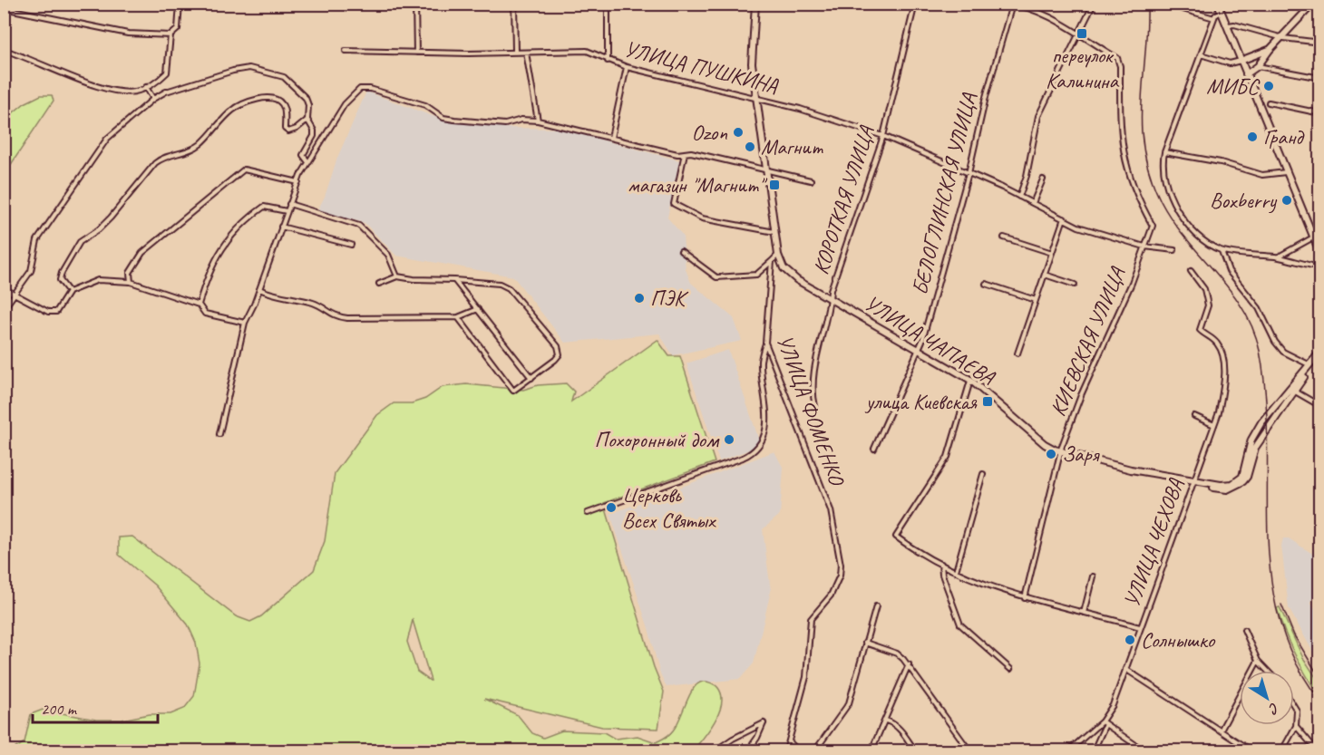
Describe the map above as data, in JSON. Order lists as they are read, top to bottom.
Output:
{
  "streets": {
    "main road": ["УЛИЦА ЧАПАЕВА"],
    "street": [
      "УЛИЦА ПУШКИНА",
      "БЕЛОГЛИНСКАЯ УЛИЦА",
      "КОРОТКАЯ УЛИЦА",
      "КИЕВСКАЯ УЛИЦА",
      "УЛИЦА ФОМЕНКО",
      "УЛИЦА ЧЕХОВА"
    ]
  },
  "crossings": [
    ["УЛИЦА ПУШКИНА", "БЕЛОГЛИНСКАЯ УЛИЦА"],
    ["УЛИЦА ПУШКИНА", "КОРОТКАЯ УЛИЦА"],
    ["УЛИЦА ПУШКИНА", "КИЕВСКАЯ УЛИЦА"],
    ["БЕЛОГЛИНСКАЯ УЛИЦА", "УЛИЦА ЧАПАЕВА"],
    ["КОРОТКАЯ УЛИЦА", "УЛИЦА ЧАПАЕВА"],
    ["УЛИЦА ЧАПАЕВА", "КИЕВСКАЯ УЛИЦА"],
    ["УЛИЦА ЧАПАЕВА", "УЛИЦА ЧЕХОВА"]
  ],
  "places": {
    "transit": ["переулок Калинина", "магазин \"Магнит\"", "улица Киевская"],
    "other": [
      "МИБС",
      "Ozon",
      "Гранд",
      "Магнит",
      "Boxberry",
      "ПЭК",
      "Похоронный дом",
      "Заря",
      "Церковь Всех Святых",
      "Солнышко"
    ]
  },
  "scale_bar": "200 m",
  "north": "bottom right"
}
